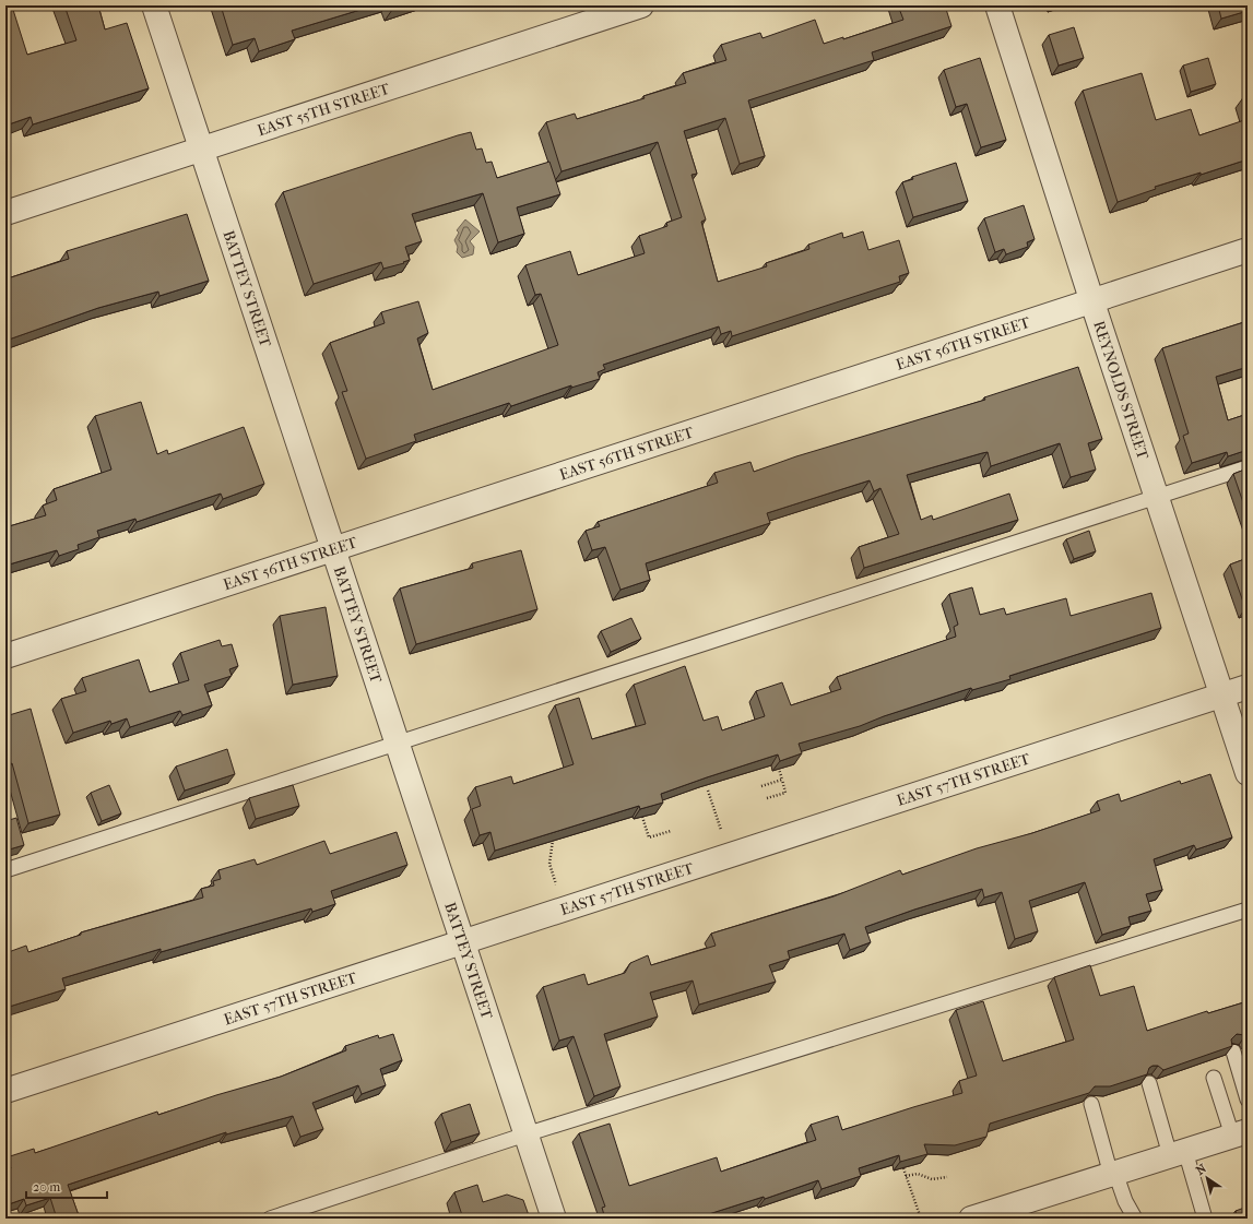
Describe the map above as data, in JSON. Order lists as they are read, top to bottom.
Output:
{
  "streets": {
    "street": [
      "EAST 55TH STREET",
      "BATTEY STREET",
      "EAST 56TH STREET",
      "REYNOLDS STREET",
      "EAST 57TH STREET"
    ]
  },
  "crossings": [
    ["EAST 55TH STREET", "BATTEY STREET"],
    ["BATTEY STREET", "EAST 56TH STREET"],
    ["BATTEY STREET", "EAST 57TH STREET"],
    ["EAST 56TH STREET", "REYNOLDS STREET"],
    ["REYNOLDS STREET", "EAST 57TH STREET"]
  ],
  "scale_bar": "20 m",
  "north": "top left"
}
